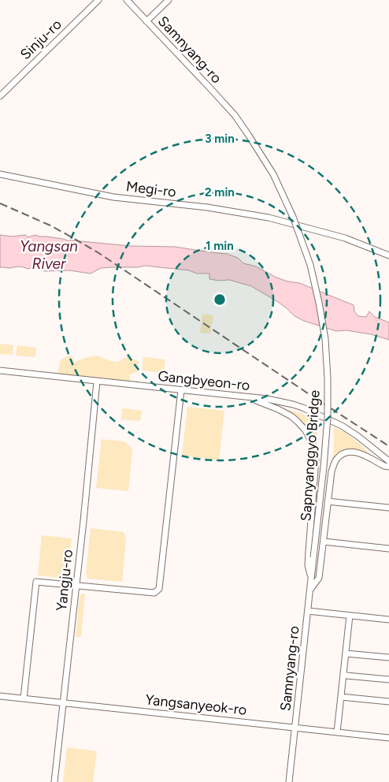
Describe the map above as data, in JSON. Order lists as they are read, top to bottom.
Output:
{
  "streets": {
    "street": [
      "Sinju-ro",
      "Samnyang-ro",
      "Megi-ro",
      "Gangbyeon-ro",
      "Sapnyanggyo Bridge",
      "Yangju-ro",
      "Yangsanyeok-ro"
    ]
  },
  "crossings": [
    ["Samnyang-ro", "Sapnyanggyo Bridge"],
    ["Samnyang-ro", "Yangsanyeok-ro"],
    ["Gangbyeon-ro", "Yangju-ro"],
    ["Yangju-ro", "Yangsanyeok-ro"]
  ],
  "water": ["Yangsan River"],
  "rings": ["3 min", "2 min", "1 min"]
}
